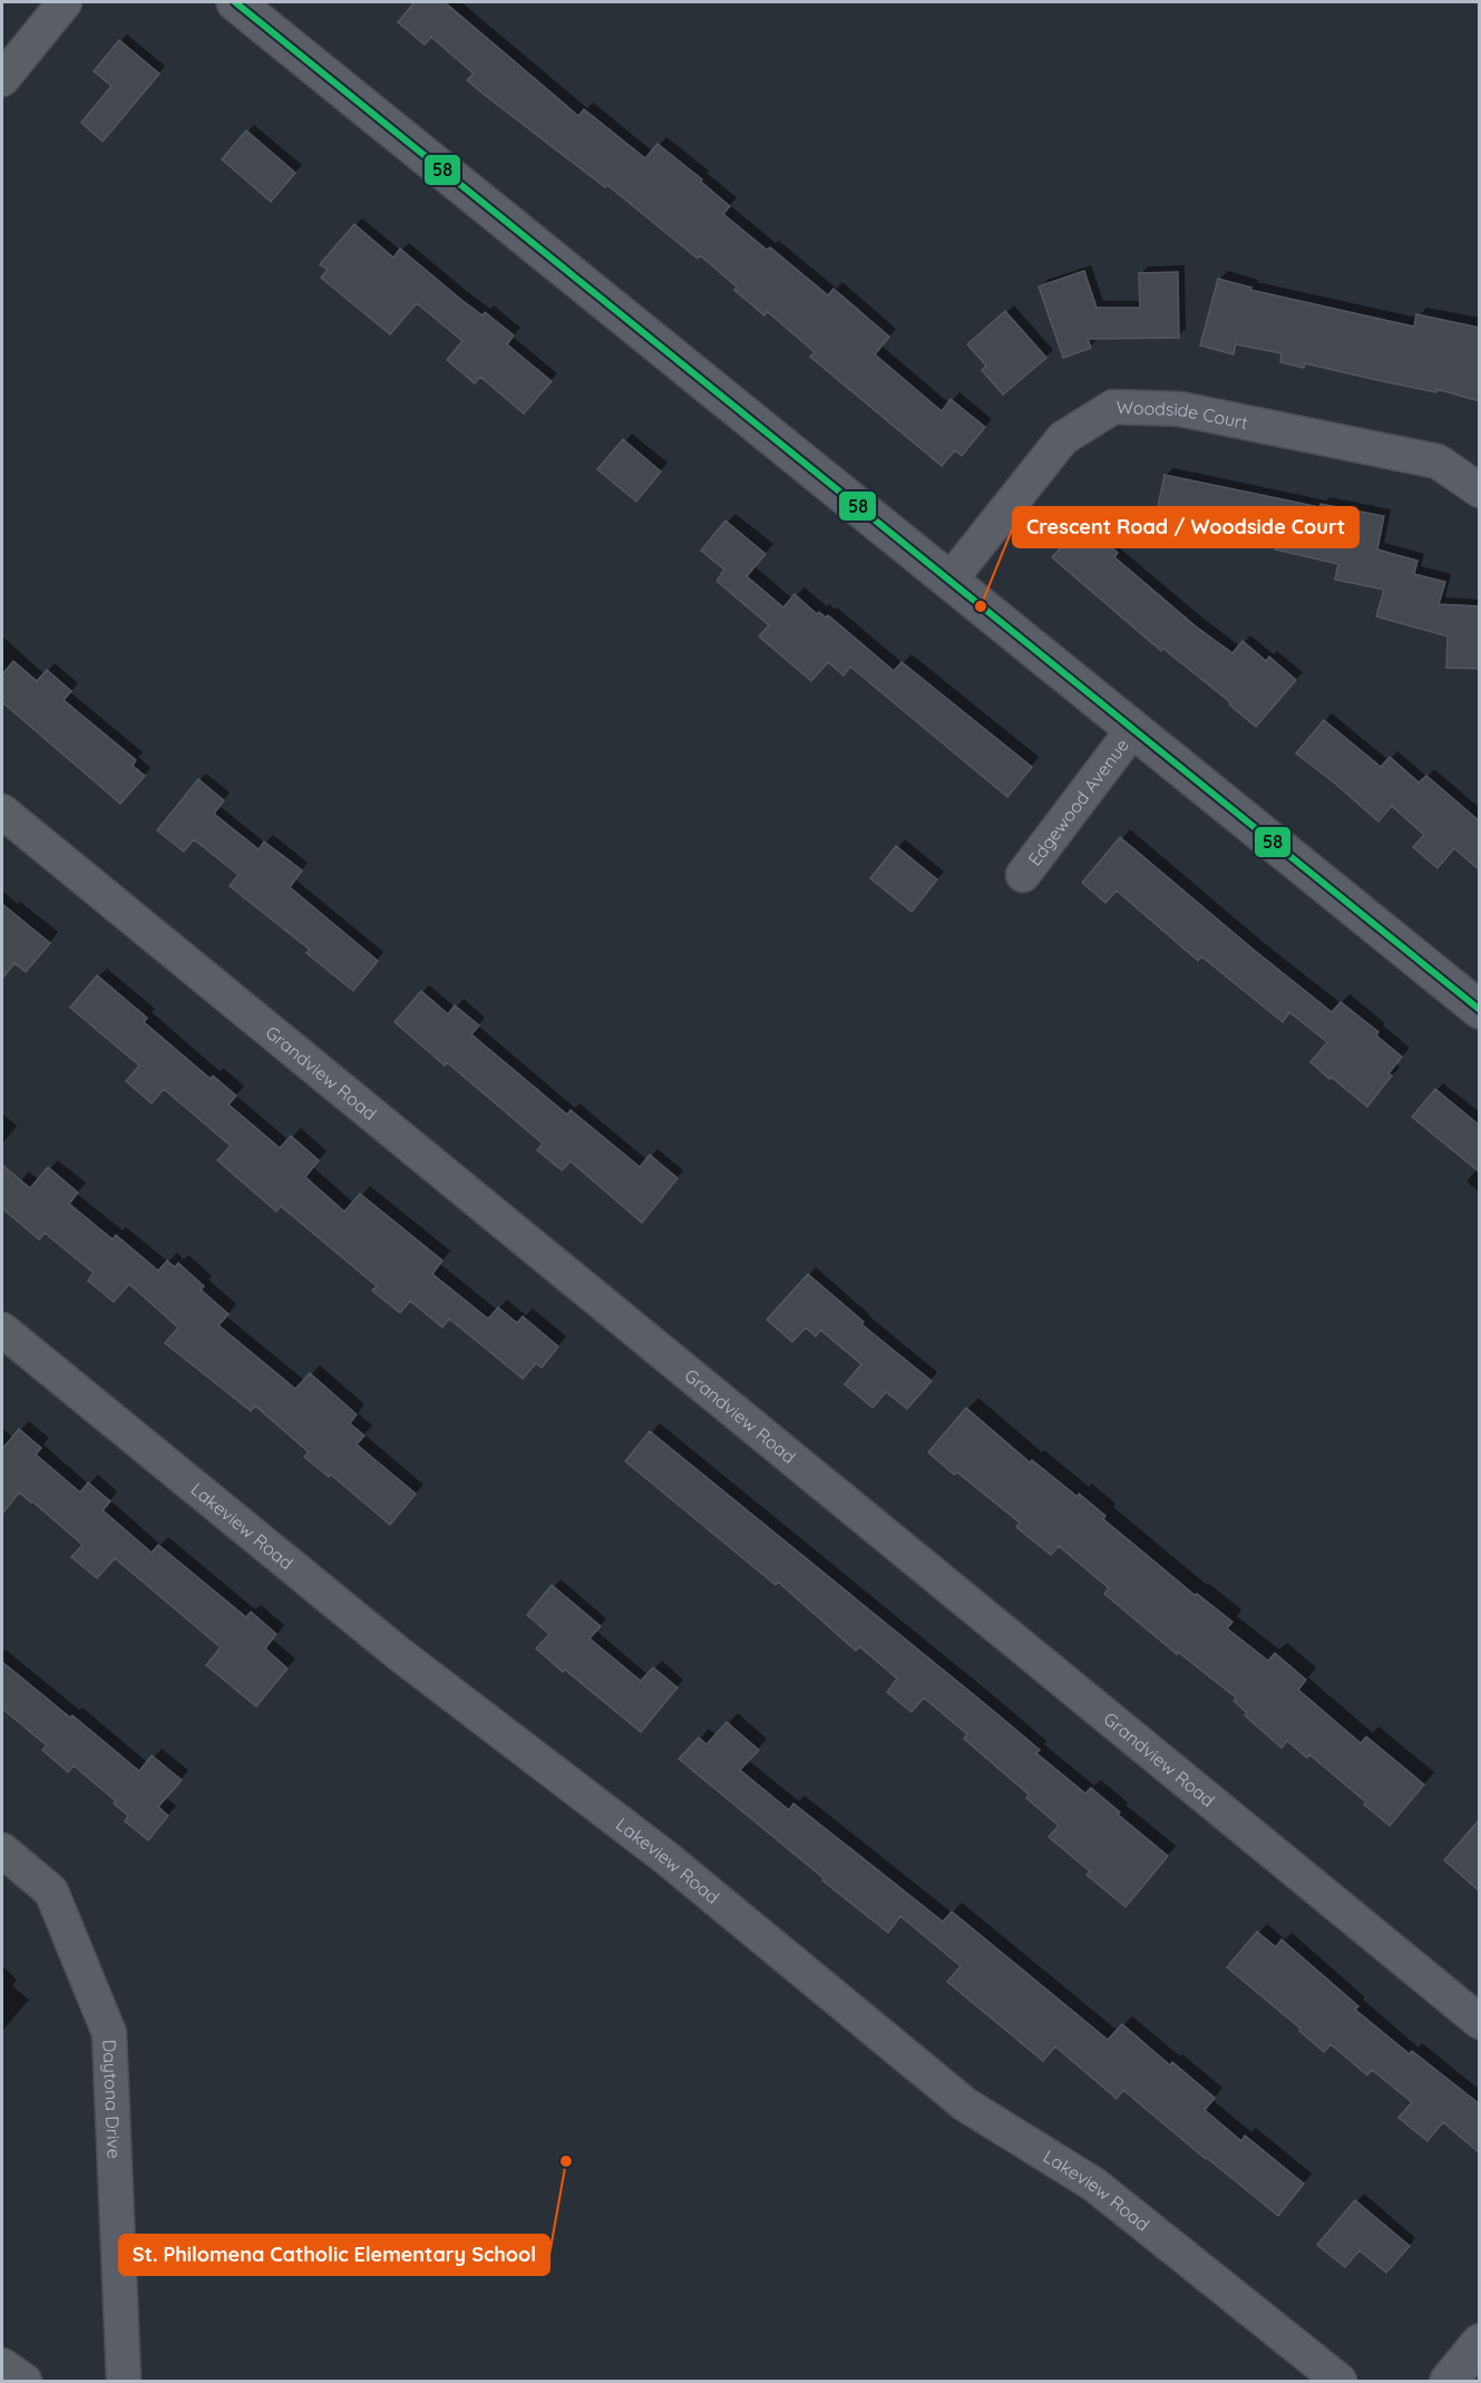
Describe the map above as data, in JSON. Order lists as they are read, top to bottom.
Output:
{
  "streets": {
    "street": [
      "Woodside Court",
      "Edgewood Avenue",
      "Grandview Road",
      "Lakeview Road",
      "Daytona Drive"
    ]
  },
  "places": ["Crescent Road / Woodside Court", "St. Philomena Catholic Elementary School"],
  "lines": ["transit line 58"]
}
